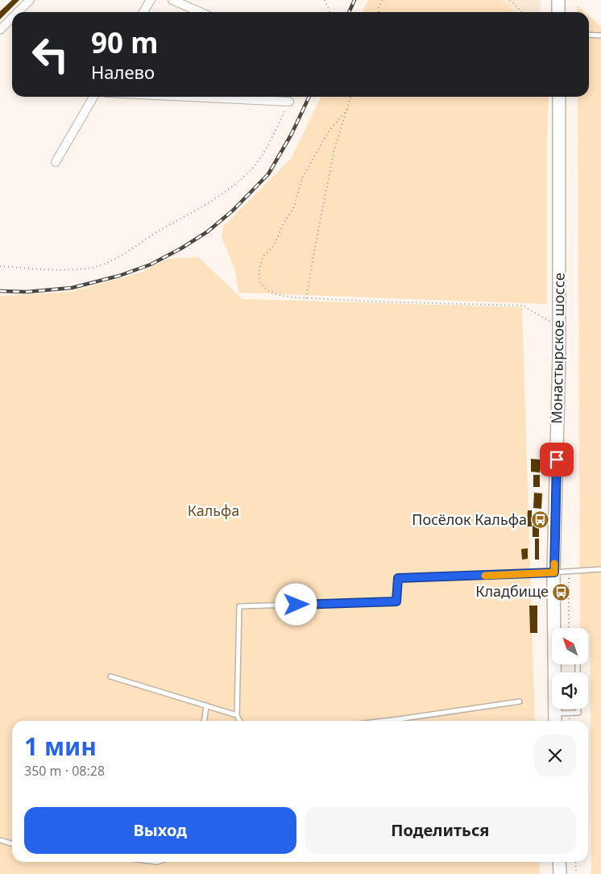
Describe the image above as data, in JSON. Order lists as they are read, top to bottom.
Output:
{
  "streets": {
    "main road": ["Монастырское шоссе"]
  },
  "parks": ["Кальфа"],
  "places": {
    "bus stop": ["Посёлок Кальфа", "Кладбище"]
  },
  "north": "top left",
  "page": {
    "turn": ["90 m", "Налево"],
    "heading": ["1 мин", "350 m · 08:28"],
    "buttons": ["Выход", "Поделиться"]
  }
}
